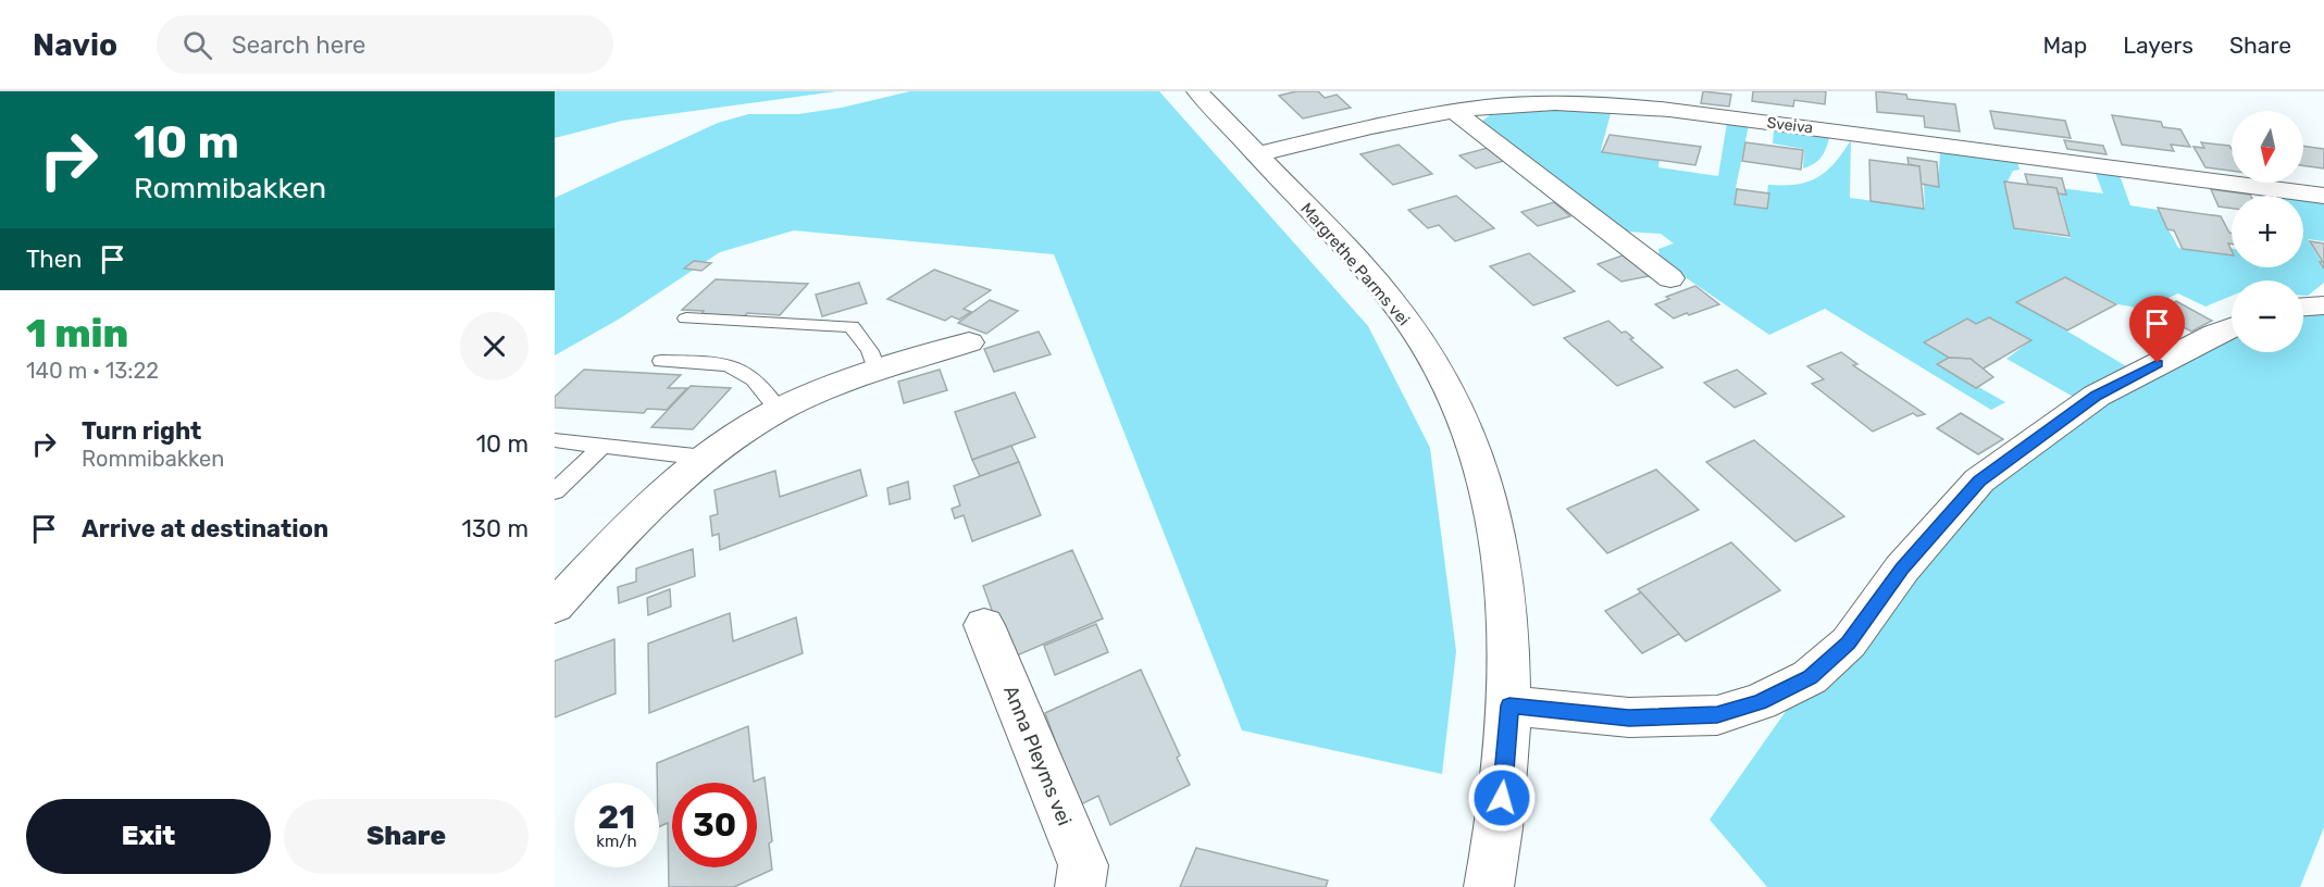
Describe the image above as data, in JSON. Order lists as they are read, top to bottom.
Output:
{
  "streets": {
    "street": ["Sveiva", "Margrethe Parms vei", "Anna Pleyms vei"]
  },
  "crossings": [
    ["Sveiva", "Margrethe Parms vei"]
  ],
  "north": "bottom",
  "page": {
    "header": "Navio",
    "search": "Search here",
    "nav": ["Map", "Layers", "Share"],
    "turn": ["10 m", "Rommibakken"],
    "map_buttons": ["+", "−"],
    "then": "Then",
    "heading": ["1 min", "140 m · 13:22"],
    "list": [
      {
        "name": "Turn right",
        "note": "Rommibakken",
        "value": "10 m"
      },
      {
        "name": "Arrive at destination",
        "value": "130 m"
      }
    ],
    "speed": "21 km/h",
    "limit": "30",
    "buttons": ["Exit", "Share"]
  }
}
